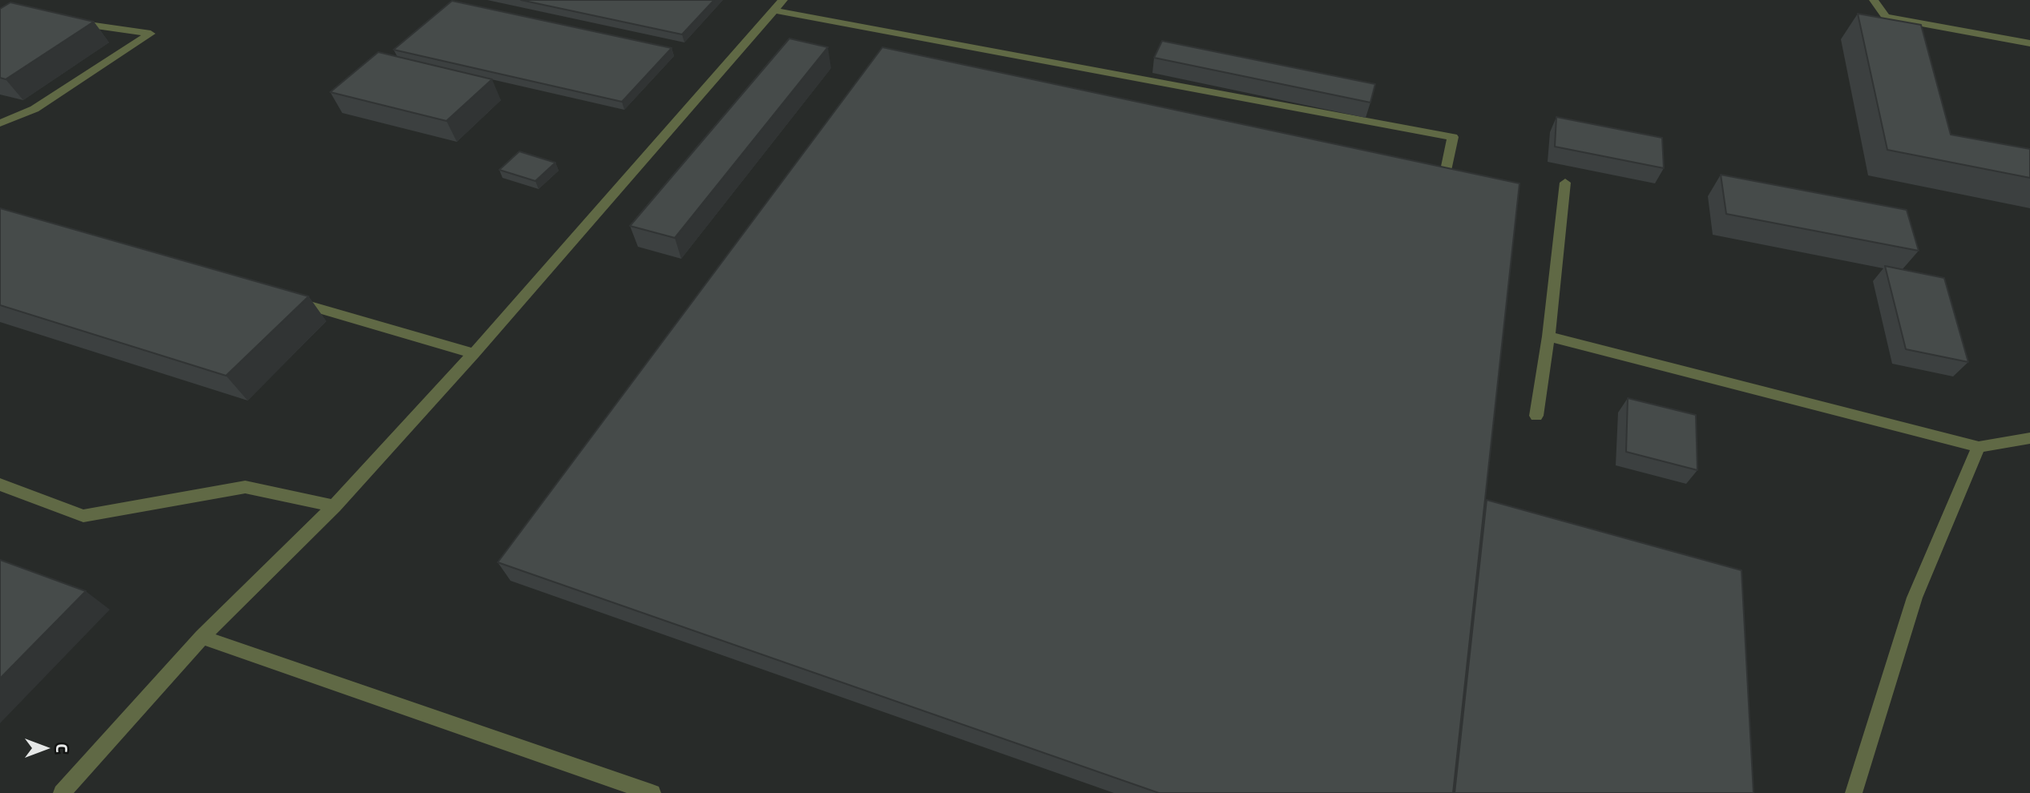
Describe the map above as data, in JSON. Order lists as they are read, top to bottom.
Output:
{
  "north": "right"
}
